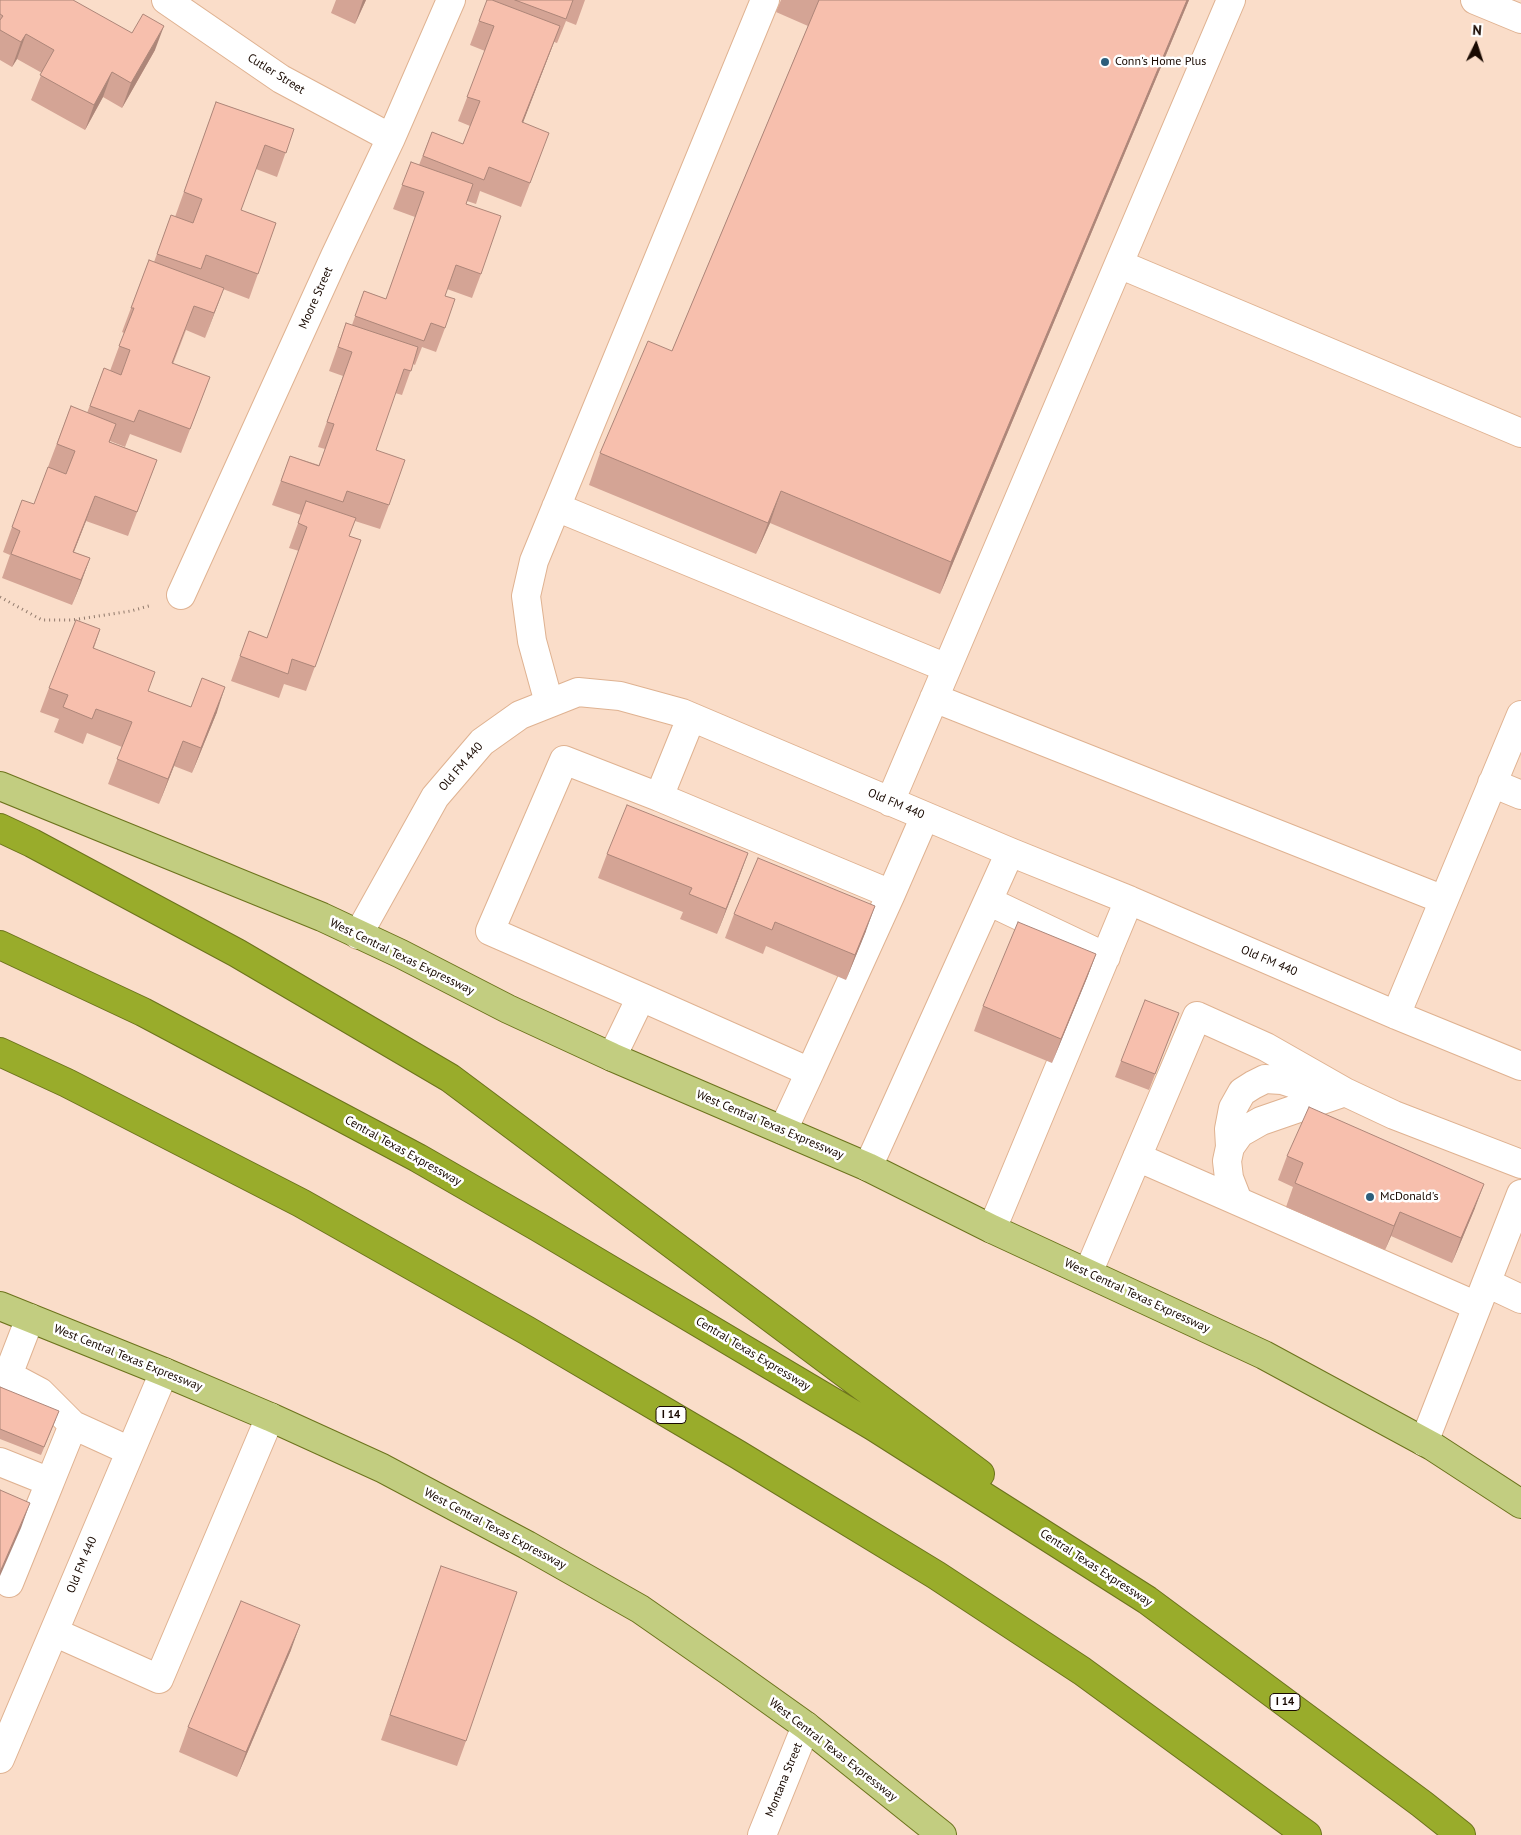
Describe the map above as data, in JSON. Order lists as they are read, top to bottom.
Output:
{
  "streets": {
    "highway": ["Central Texas Expressway", "I 14"],
    "main road": ["West Central Texas Expressway"],
    "street": [
      "Cutler Street",
      "Moore Street",
      "Old FM 440",
      "Montana Street"
    ]
  },
  "crossings": [
    ["Cutler Street", "Moore Street"],
    ["Old FM 440", "West Central Texas Expressway"],
    ["West Central Texas Expressway", "Montana Street"]
  ],
  "places": ["Conn's Home Plus", "McDonald's"],
  "north": "top"
}
